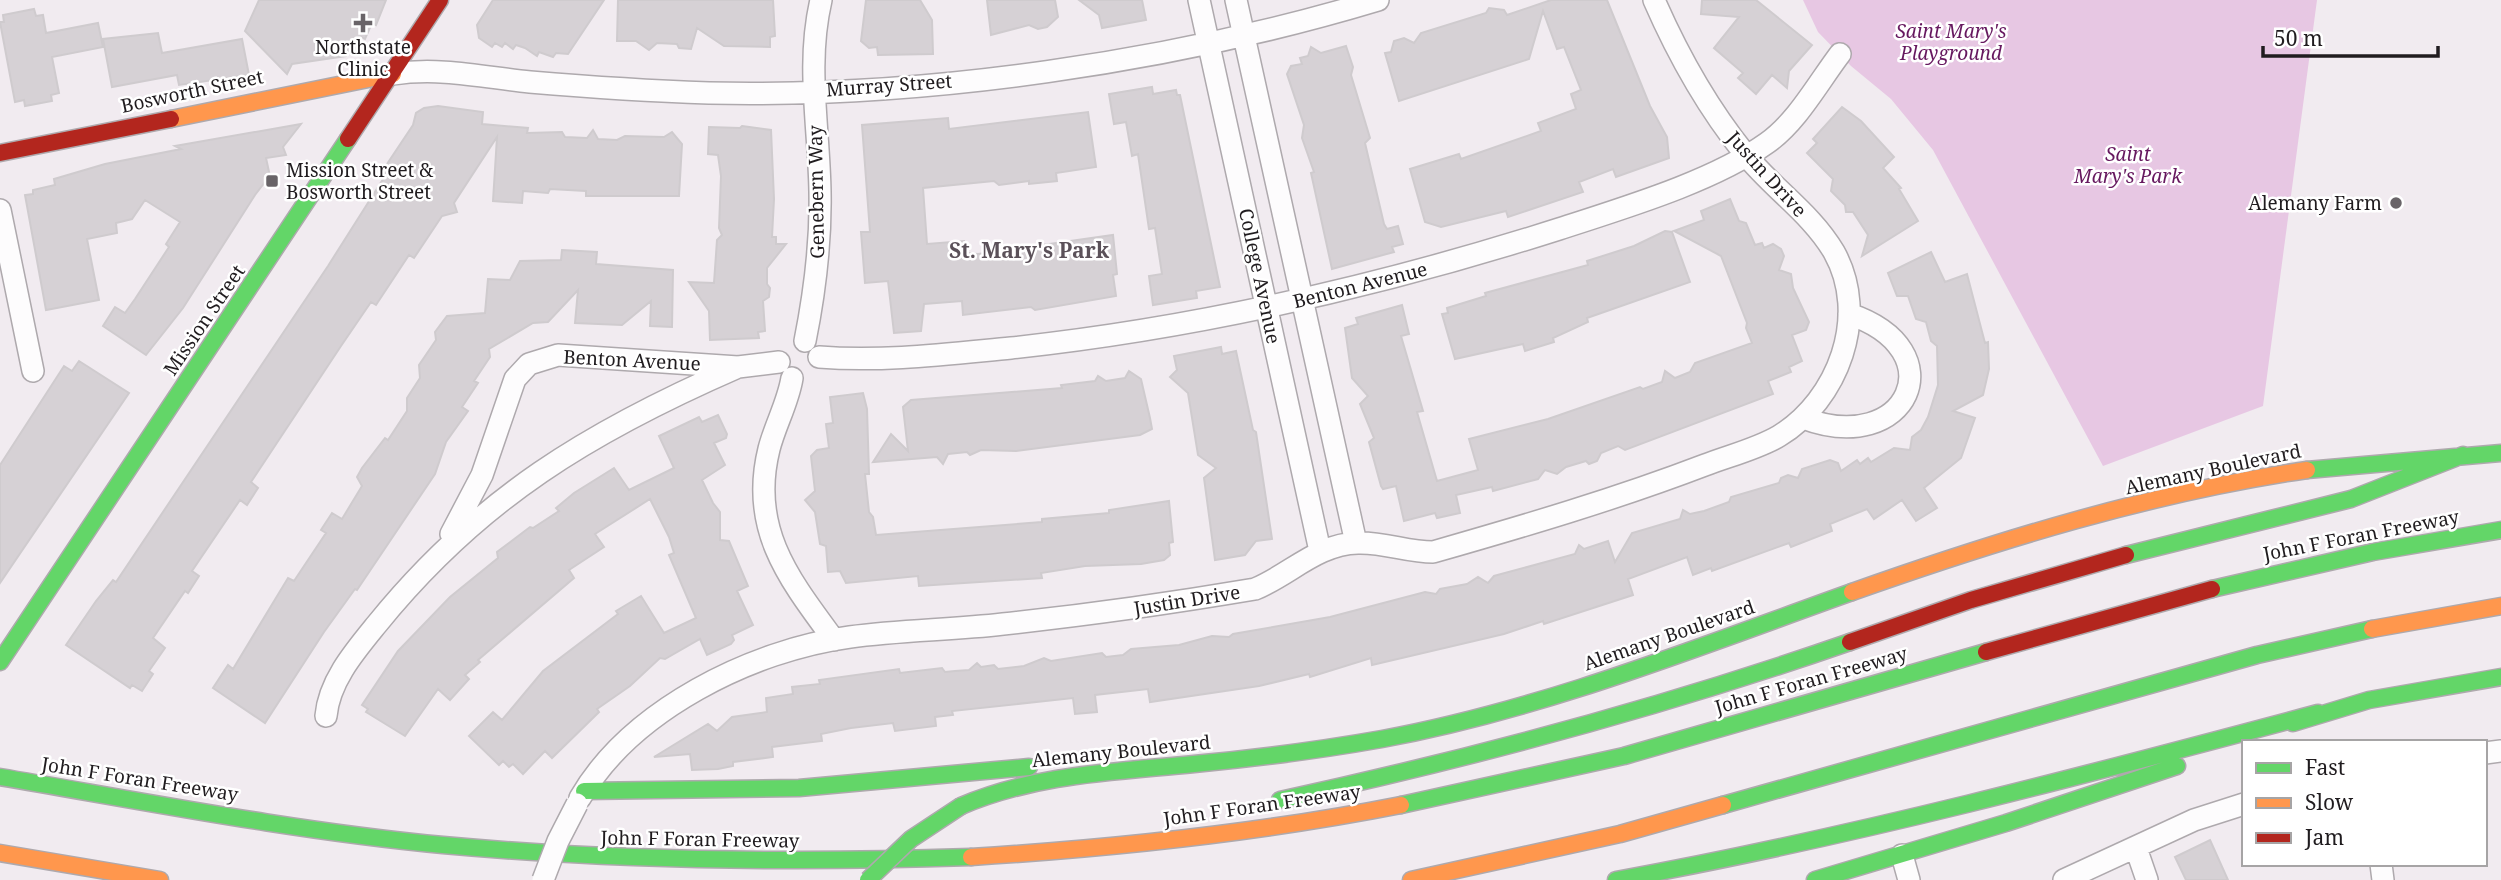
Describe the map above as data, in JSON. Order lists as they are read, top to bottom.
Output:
{
  "streets": {
    "main road": [
      "Bosworth Street",
      "Mission Street",
      "Alemany Boulevard",
      "John F Foran Freeway"
    ],
    "street": [
      "Murray Street",
      "Justin Drive",
      "Genebern Way",
      "College Avenue",
      "Benton Avenue"
    ]
  },
  "crossings": [
    ["Murray Street", "Bosworth Street"],
    ["Murray Street", "Genebern Way"],
    ["Murray Street", "College Avenue"],
    ["Murray Street", "Mission Street"],
    ["Bosworth Street", "Mission Street"],
    ["Justin Drive", "College Avenue"],
    ["Justin Drive", "Benton Avenue"],
    ["Genebern Way", "Benton Avenue"],
    ["College Avenue", "Benton Avenue"]
  ],
  "districts": ["St. Mary's Park"],
  "parks": ["Saint Mary's Playground", "Saint Mary's Park"],
  "places": {
    "health": ["Northstate Clinic"],
    "transit": ["Mission Street & Bosworth Street"],
    "other": ["Alemany Farm"]
  },
  "legend": ["Fast", "Slow", "Jam"],
  "scale_bar": "50 m"
}
